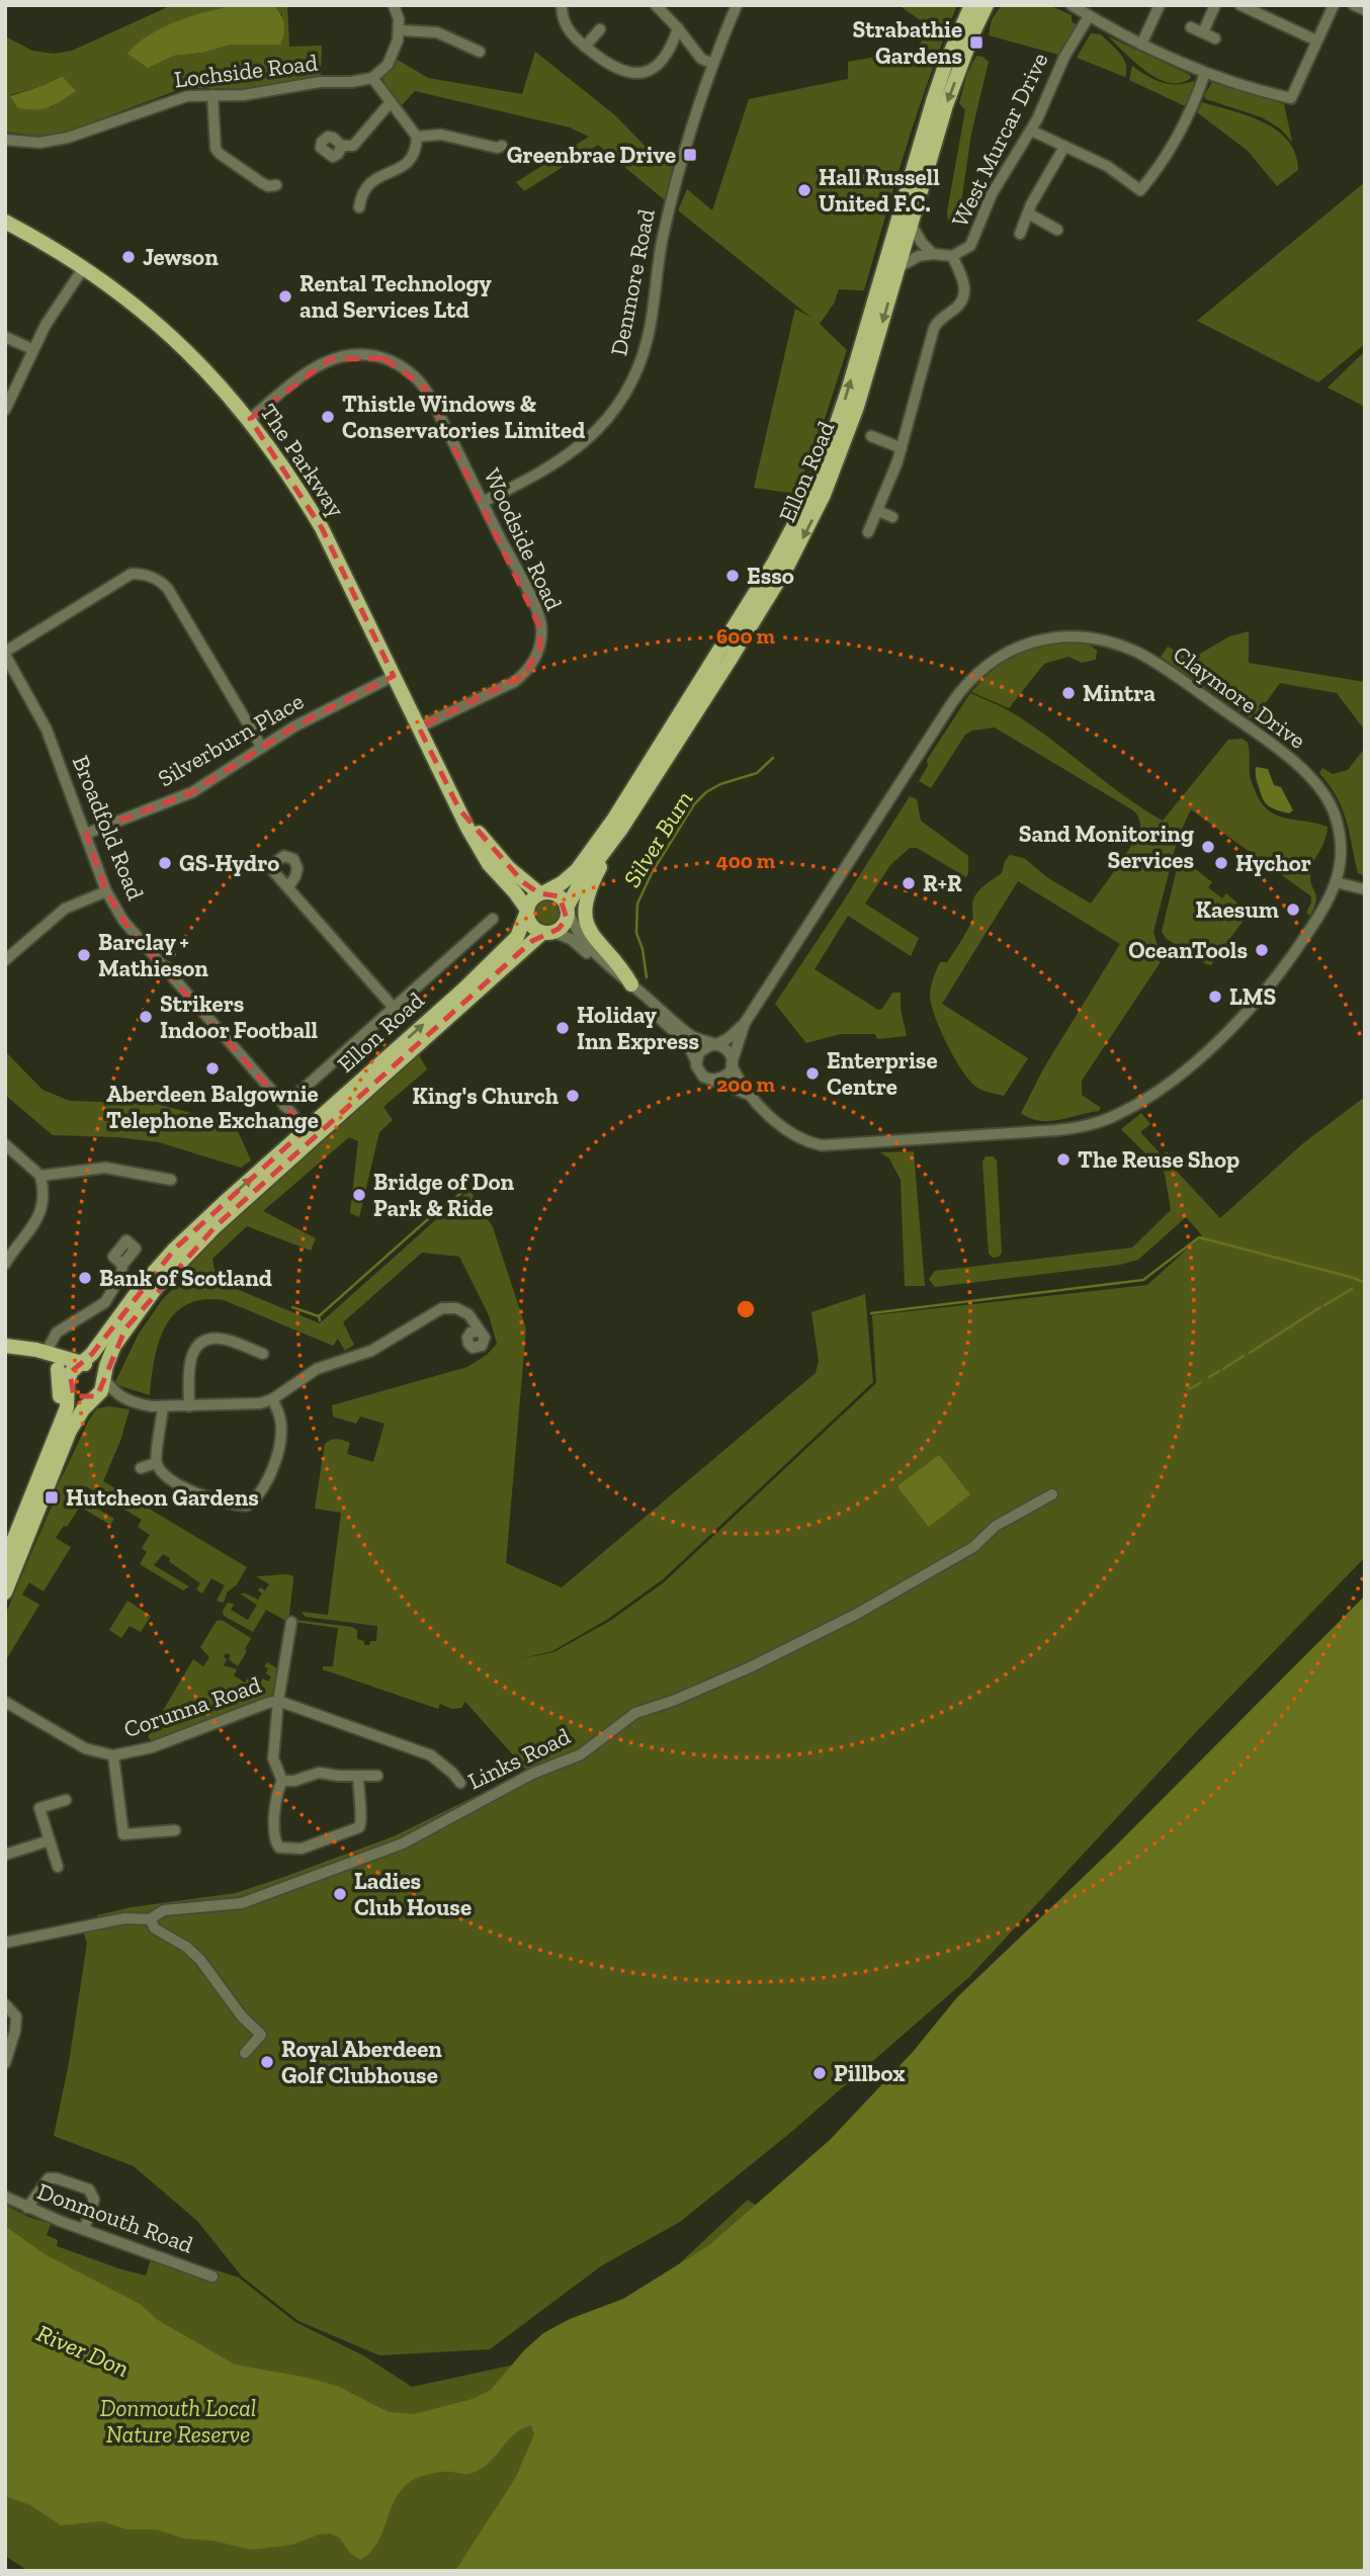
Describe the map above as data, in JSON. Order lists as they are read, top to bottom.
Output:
{
  "streets": {
    "main road": ["The Parkway", "Ellon Road"],
    "street": [
      "Lochside Road",
      "West Murcar Drive",
      "Denmore Road",
      "Woodside Road",
      "Claymore Drive",
      "Silverburn Place",
      "Broadfold Road",
      "Corunna Road",
      "Links Road",
      "Donmouth Road"
    ]
  },
  "crossings": [
    ["West Murcar Drive", "Ellon Road"],
    ["Denmore Road", "Woodside Road"],
    ["The Parkway", "Ellon Road"],
    ["The Parkway", "Woodside Road"],
    ["The Parkway", "Silverburn Place"],
    ["Ellon Road", "Broadfold Road"],
    ["Silverburn Place", "Broadfold Road"]
  ],
  "water": ["Silver Burn", "River Don"],
  "parks": ["Donmouth Local Nature Reserve"],
  "places": {
    "transit": ["Strabathie Gardens", "Greenbrae Drive", "Hutcheon Gardens"],
    "other": [
      "Hall Russell United F.C.",
      "Jewson",
      "Rental Technology and Services Ltd",
      "Thistle Windows & Conservatories Limited",
      "Esso",
      "Mintra",
      "Sand Monitoring Services",
      "GS-Hydro",
      "Hychor",
      "R+R",
      "Kaesum",
      "OceanTools",
      "Barclay + Mathieson",
      "LMS",
      "Strikers Indoor Football",
      "Holiday Inn Express",
      "Aberdeen Balgownie Telephone Exchange",
      "Enterprise Centre",
      "King's Church",
      "The Reuse Shop",
      "Bridge of Don Park & Ride",
      "Bank of Scotland",
      "Ladies Club House",
      "Royal Aberdeen Golf Clubhouse",
      "Pillbox"
    ]
  },
  "rings": ["600 m", "400 m", "200 m"]
}
